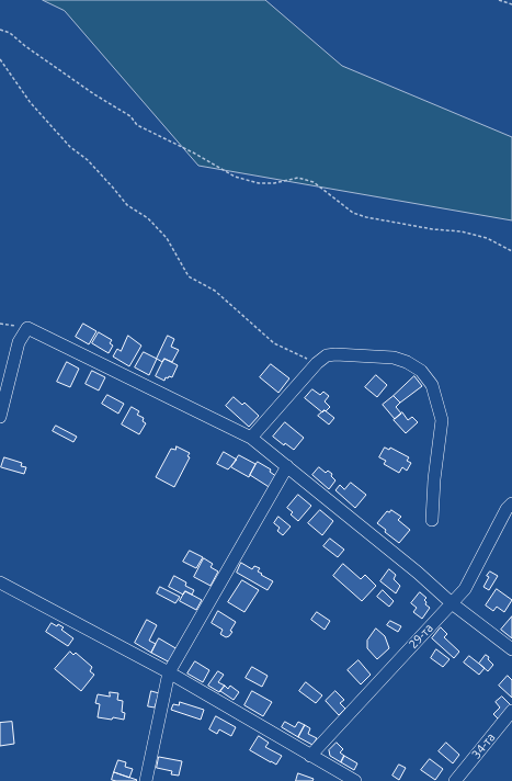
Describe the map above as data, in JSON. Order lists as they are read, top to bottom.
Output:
{
  "streets": {
    "street": ["29-та", "34-та"]
  }
}
